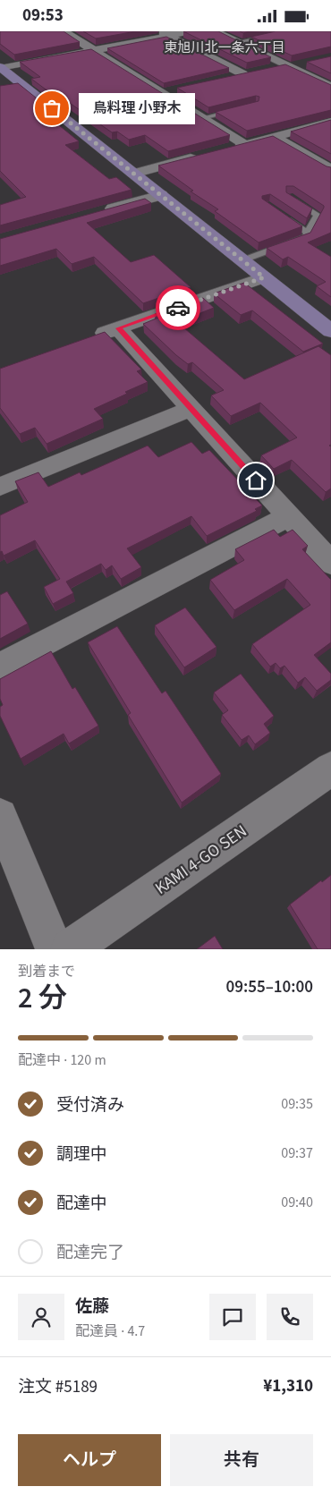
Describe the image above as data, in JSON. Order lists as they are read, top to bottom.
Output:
{
  "streets": {
    "street": ["KAMI 4-GO SEN"]
  },
  "districts": ["東旭川北一条六丁目"],
  "places": ["鳥料理 小野木"],
  "page": {
    "status": "09:53",
    "bubble": "鳥料理 小野木",
    "heading": ["2 分", "到着まで", "09:55–10:00"],
    "panel": [
      "佐藤",
      "配達員 · 4.7",
      "注文 #5189",
      "¥1,310"
    ],
    "bar": "配達中 · 120 m",
    "list": [
      ["受付済み", "09:35"],
      ["調理中", "09:37"],
      ["配達中", "09:40"],
      "配達完了"
    ],
    "buttons": ["ヘルプ", "共有"]
  }
}
